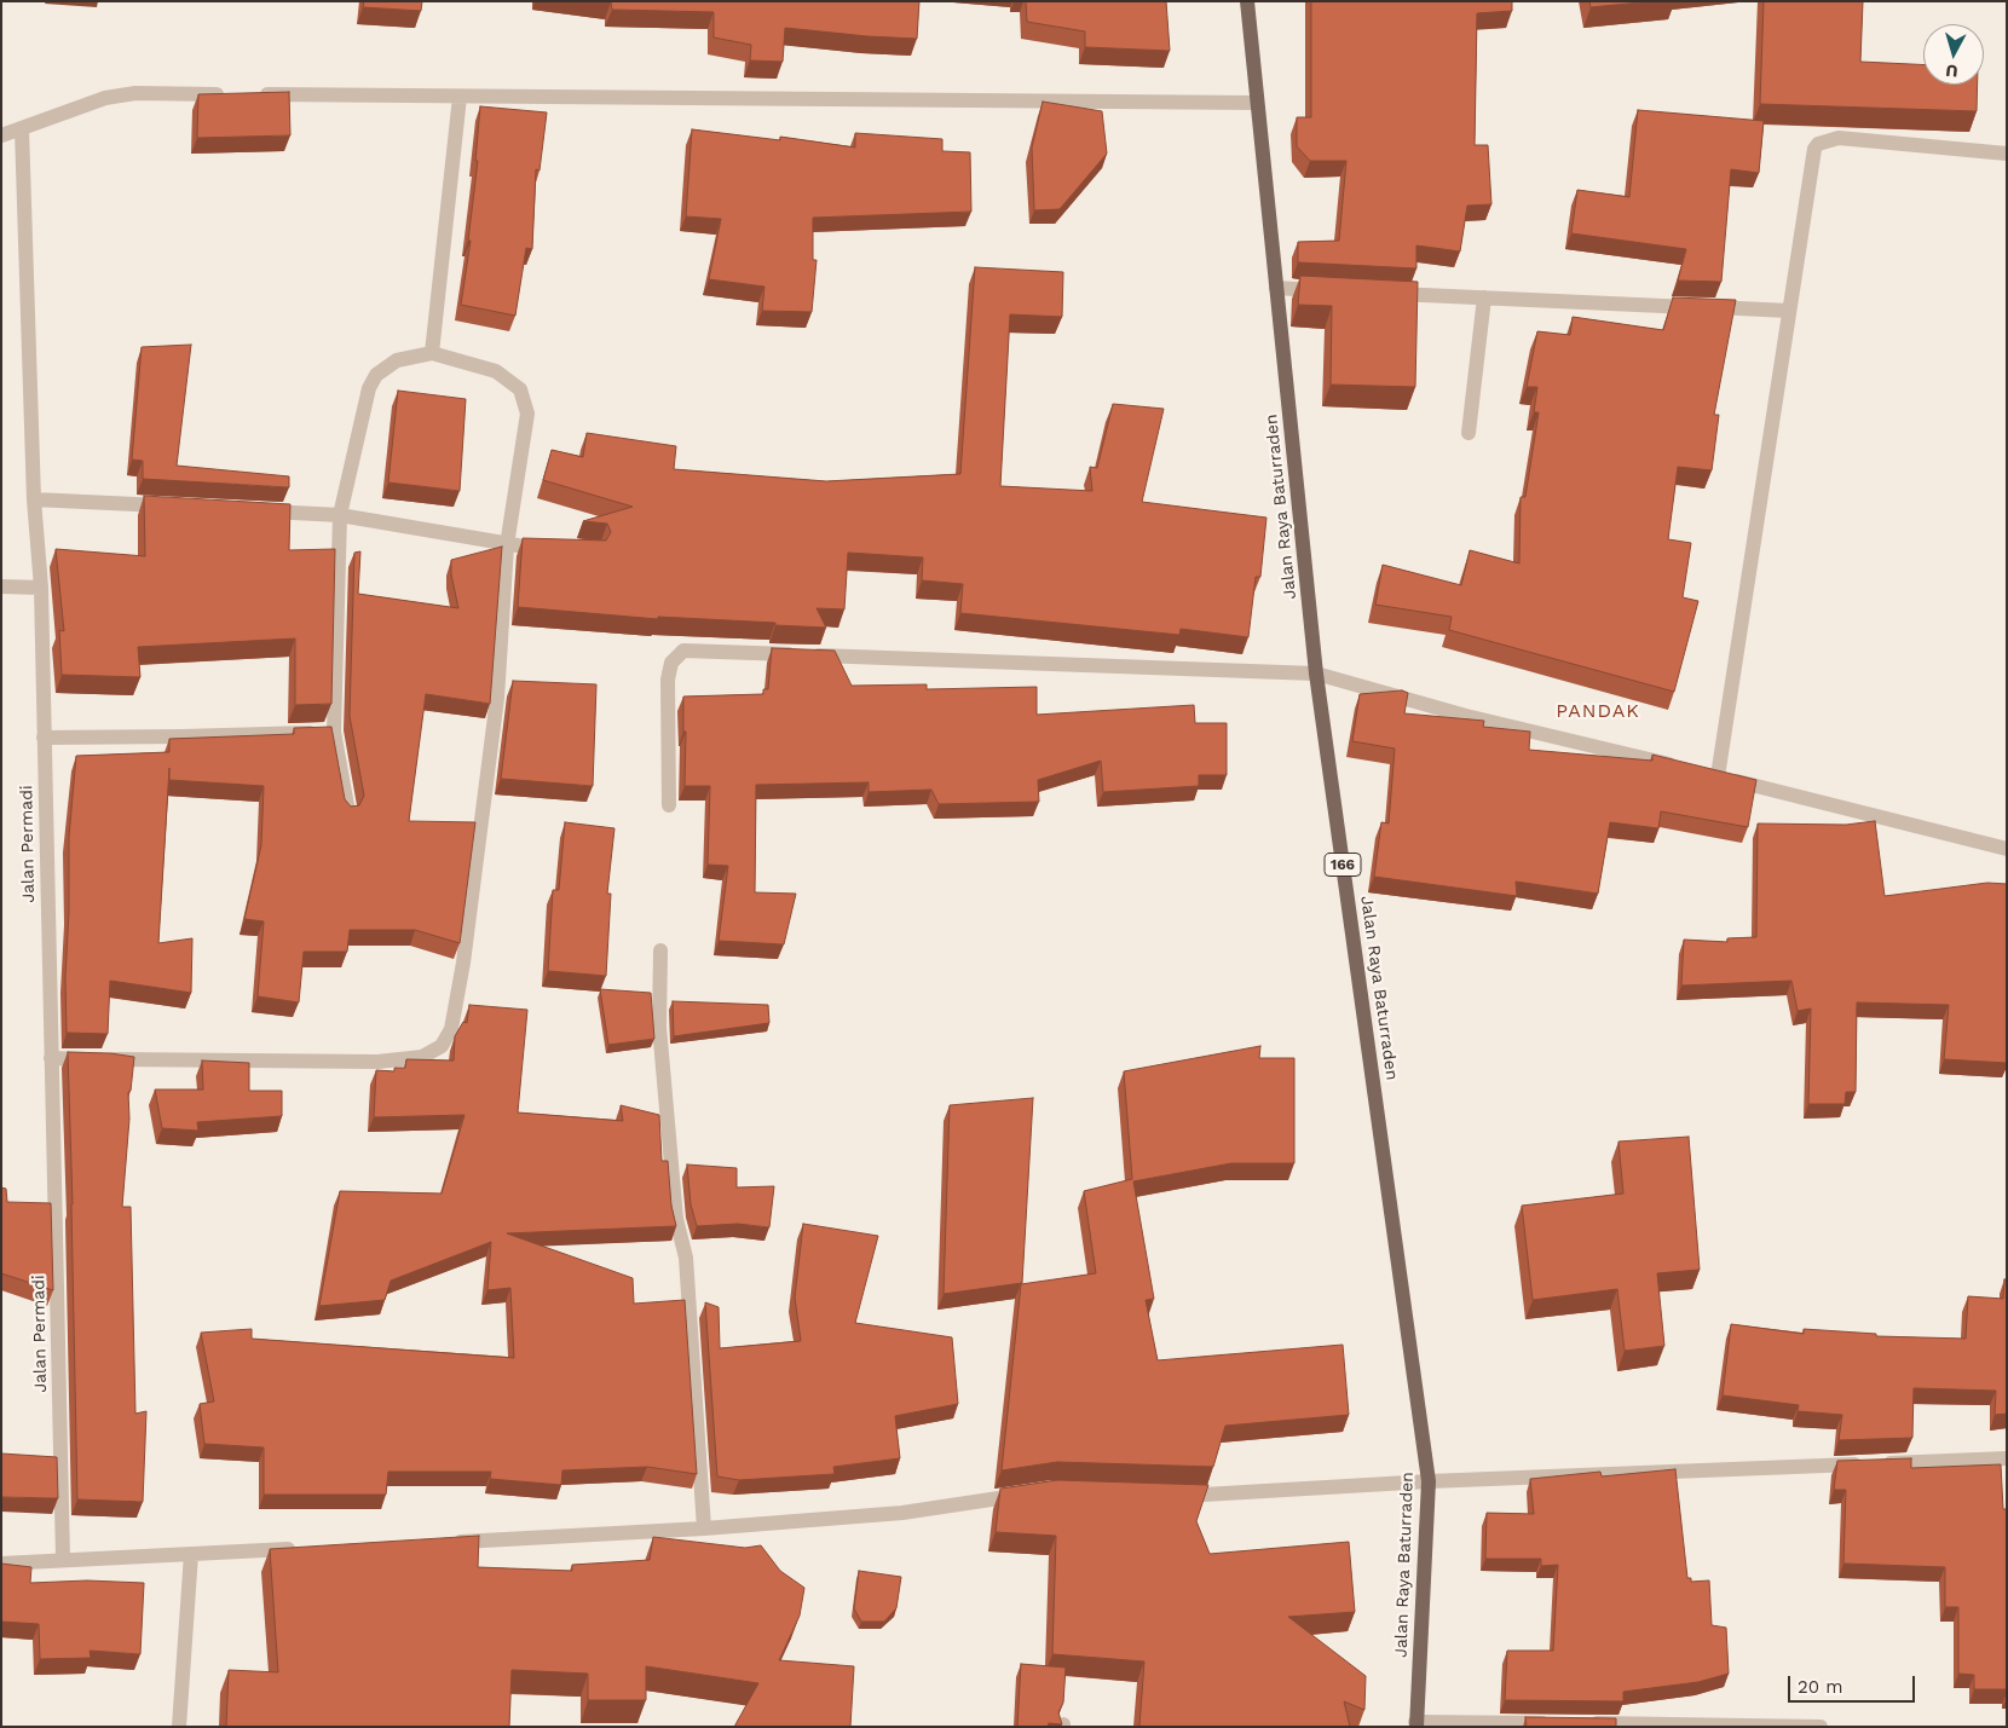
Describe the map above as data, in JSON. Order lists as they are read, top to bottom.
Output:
{
  "streets": {
    "main road": ["Jalan Raya Baturraden", "166"],
    "street": ["Jalan Permadi"]
  },
  "districts": ["PANDAK"],
  "scale_bar": "20 m",
  "north": "bottom"
}
